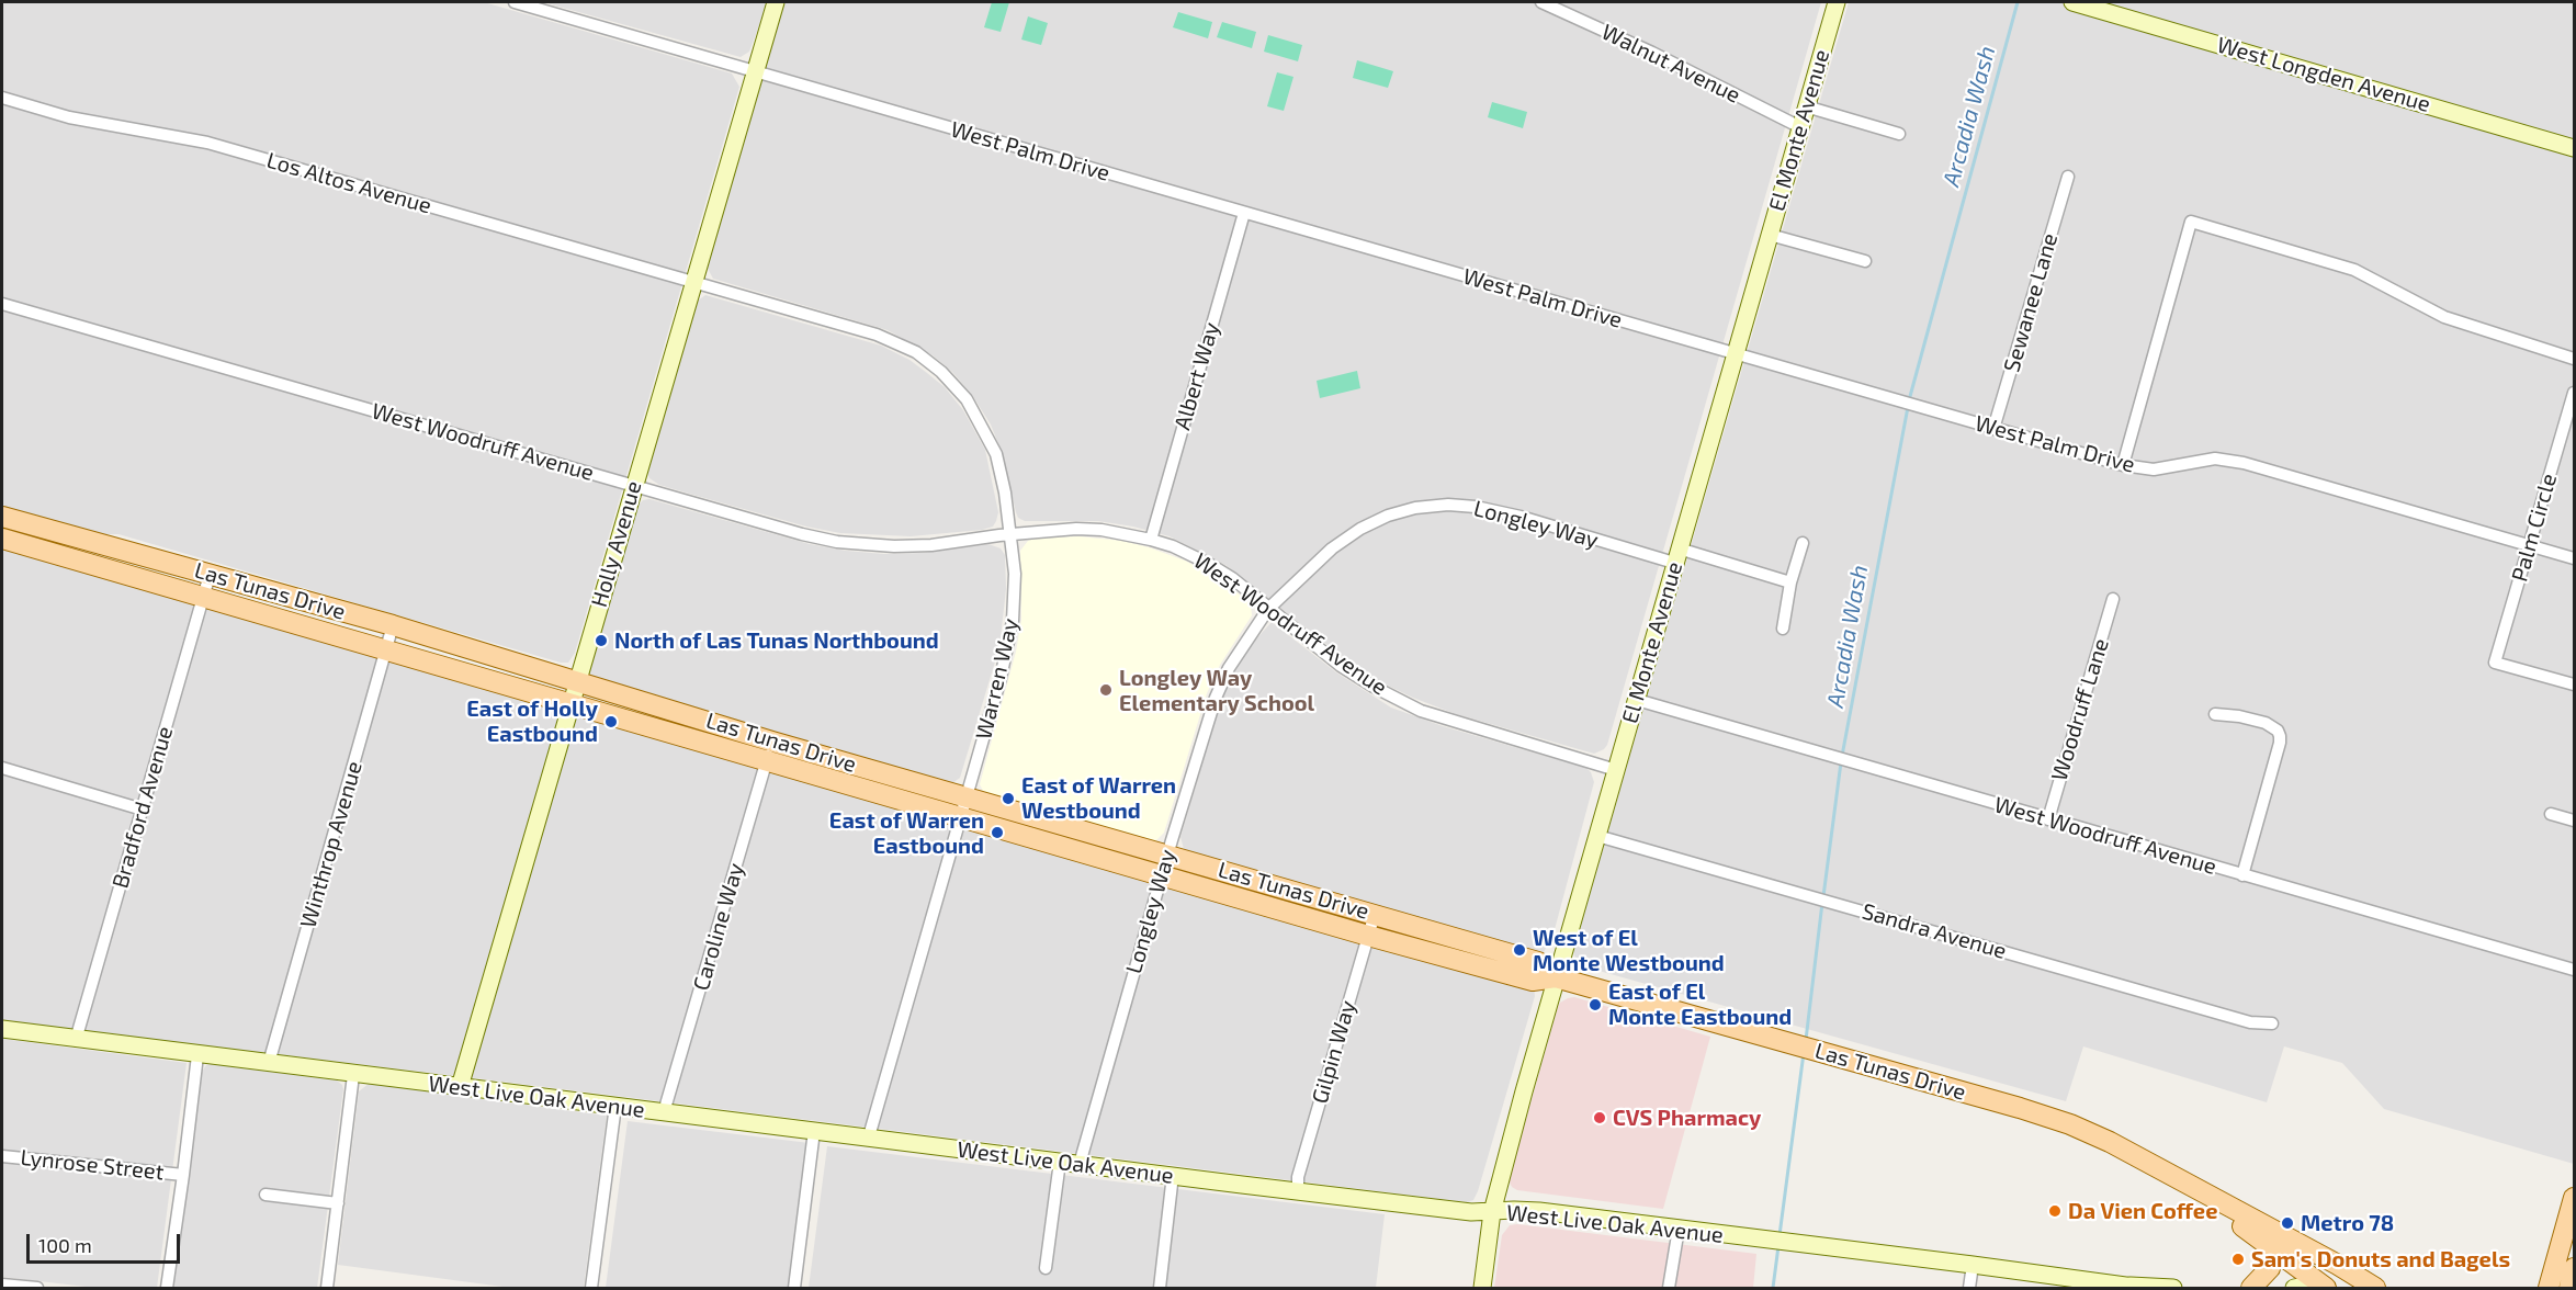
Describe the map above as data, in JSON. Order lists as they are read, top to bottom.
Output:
{
  "streets": {
    "main road": ["Las Tunas Drive"],
    "street": [
      "Walnut Avenue",
      "West Longden Avenue",
      "El Monte Avenue",
      "West Palm Drive",
      "Los Altos Avenue",
      "Sewanee Lane",
      "Albert Way",
      "West Woodruff Avenue",
      "Longley Way",
      "Palm Circle",
      "Holly Avenue",
      "Warren Way",
      "Woodruff Lane",
      "Bradford Avenue",
      "Winthrop Avenue",
      "Caroline Way",
      "Sandra Avenue",
      "Gilpin Way",
      "West Live Oak Avenue",
      "Lynrose Street"
    ]
  },
  "crossings": [
    ["Walnut Avenue", "El Monte Avenue"],
    ["El Monte Avenue", "West Palm Drive"],
    ["El Monte Avenue", "West Woodruff Avenue"],
    ["El Monte Avenue", "Longley Way"],
    ["El Monte Avenue", "Las Tunas Drive"],
    ["El Monte Avenue", "Sandra Avenue"],
    ["El Monte Avenue", "West Live Oak Avenue"],
    ["West Palm Drive", "Sewanee Lane"],
    ["West Palm Drive", "Albert Way"],
    ["West Palm Drive", "Palm Circle"],
    ["West Palm Drive", "Holly Avenue"],
    ["Los Altos Avenue", "Holly Avenue"],
    ["Los Altos Avenue", "Warren Way"],
    ["Albert Way", "West Woodruff Avenue"],
    ["West Woodruff Avenue", "Longley Way"],
    ["West Woodruff Avenue", "Holly Avenue"],
    ["West Woodruff Avenue", "Warren Way"],
    ["West Woodruff Avenue", "Woodruff Lane"],
    ["Longley Way", "Las Tunas Drive"],
    ["Longley Way", "West Live Oak Avenue"],
    ["Holly Avenue", "Las Tunas Drive"],
    ["Holly Avenue", "Warren Way"],
    ["Holly Avenue", "West Live Oak Avenue"],
    ["Las Tunas Drive", "Warren Way"],
    ["Las Tunas Drive", "Bradford Avenue"],
    ["Las Tunas Drive", "Winthrop Avenue"],
    ["Las Tunas Drive", "Caroline Way"],
    ["Las Tunas Drive", "Gilpin Way"],
    ["Warren Way", "West Live Oak Avenue"],
    ["Bradford Avenue", "West Live Oak Avenue"],
    ["Winthrop Avenue", "West Live Oak Avenue"],
    ["Caroline Way", "West Live Oak Avenue"],
    ["Gilpin Way", "West Live Oak Avenue"]
  ],
  "water": ["Arcadia Wash"],
  "places": [
    "North of Las Tunas Northbound",
    "Longley Way Elementary School",
    "East of Holly Eastbound",
    "East of Warren Westbound",
    "East of Warren Eastbound",
    "West of El Monte Westbound",
    "East of El Monte Eastbound",
    "CVS Pharmacy",
    "Da Vien Coffee",
    "Metro 78",
    "Sam's Donuts and Bagels"
  ],
  "scale_bar": "100 m"
}
